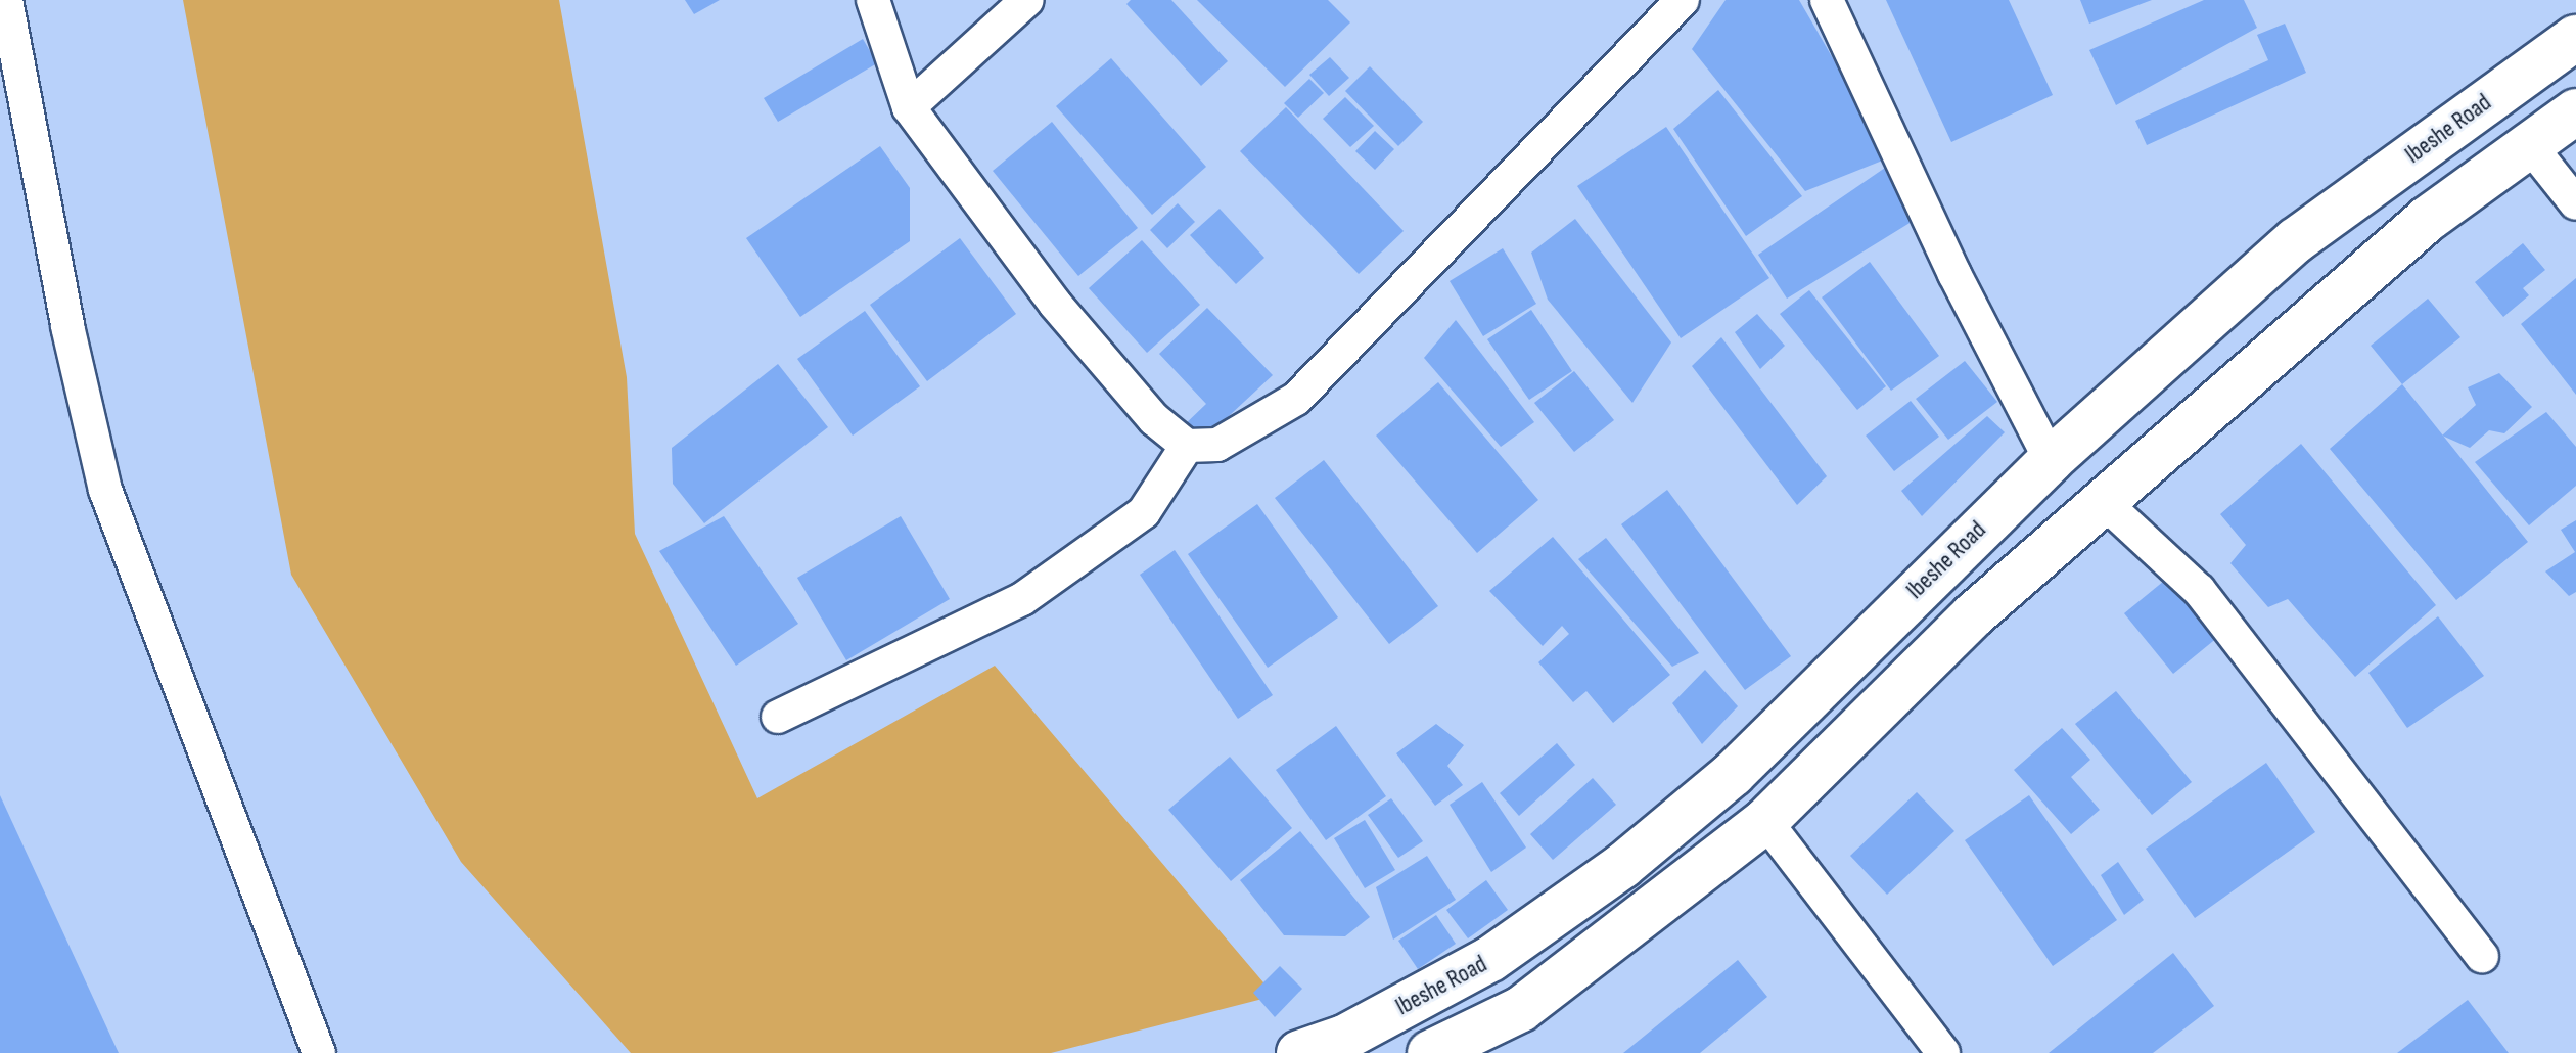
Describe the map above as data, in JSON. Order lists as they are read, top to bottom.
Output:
{
  "streets": {
    "main road": ["Ibeshe Road"]
  }
}
